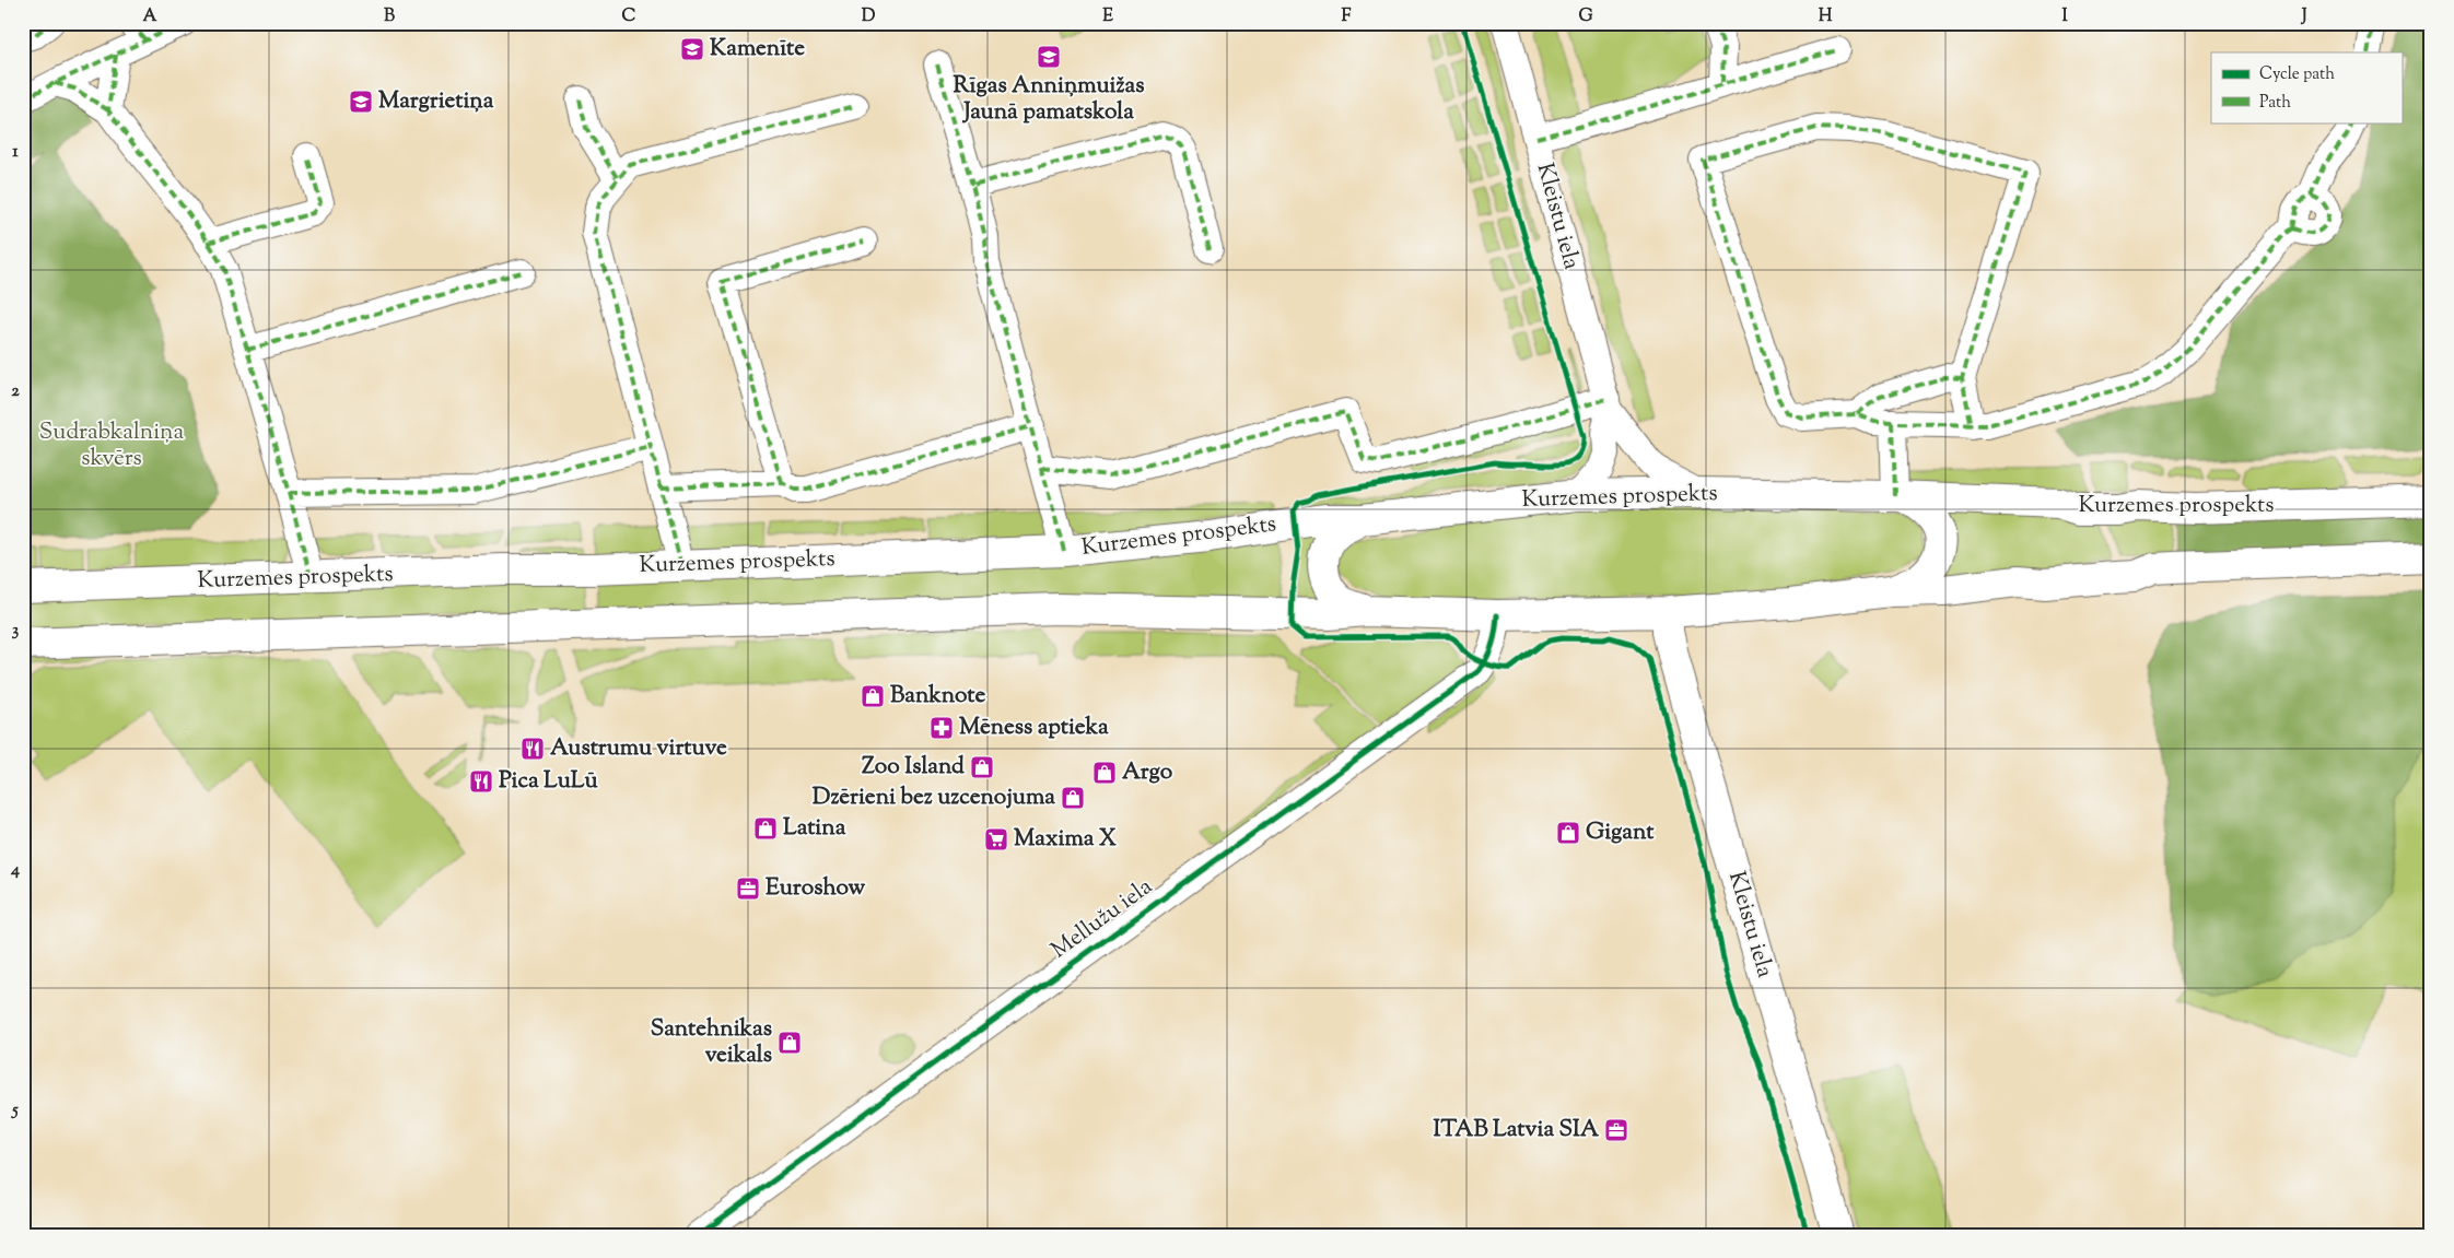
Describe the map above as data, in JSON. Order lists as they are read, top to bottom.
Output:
{
  "streets": {
    "main road": ["Kleistu iela", "Kurzemes prospekts"],
    "street": ["Mellužu iela"]
  },
  "crossings": [
    ["Kleistu iela", "Kurzemes prospekts"]
  ],
  "parks": ["Sudrabkalniņa skvērs"],
  "places": {
    "school or university": ["Kamenīte", "Rīgas Anniņmuižas Jaunā pamatskola", "Margrietiņa"],
    "shop": [
      "Banknote",
      "Zoo Island",
      "Argo",
      "Dzērieni bez uzcenojuma",
      "Latina",
      "Gigant",
      "Santehnikas veikals"
    ],
    "pharmacy": ["Mēness aptieka"],
    "restaurant": ["Austrumu virtuve", "Pica LuLū"],
    "supermarket": ["Maxima X"],
    "office": ["Euroshow", "ITAB Latvia SIA"]
  },
  "legend": ["Cycle path", "Path"],
  "grid": {
    "columns": [
      "A",
      "B",
      "C",
      "D",
      "E",
      "F",
      "G",
      "H",
      "I",
      "J"
    ],
    "rows": [
      "1",
      "2",
      "3",
      "4",
      "5"
    ]
  }
}
